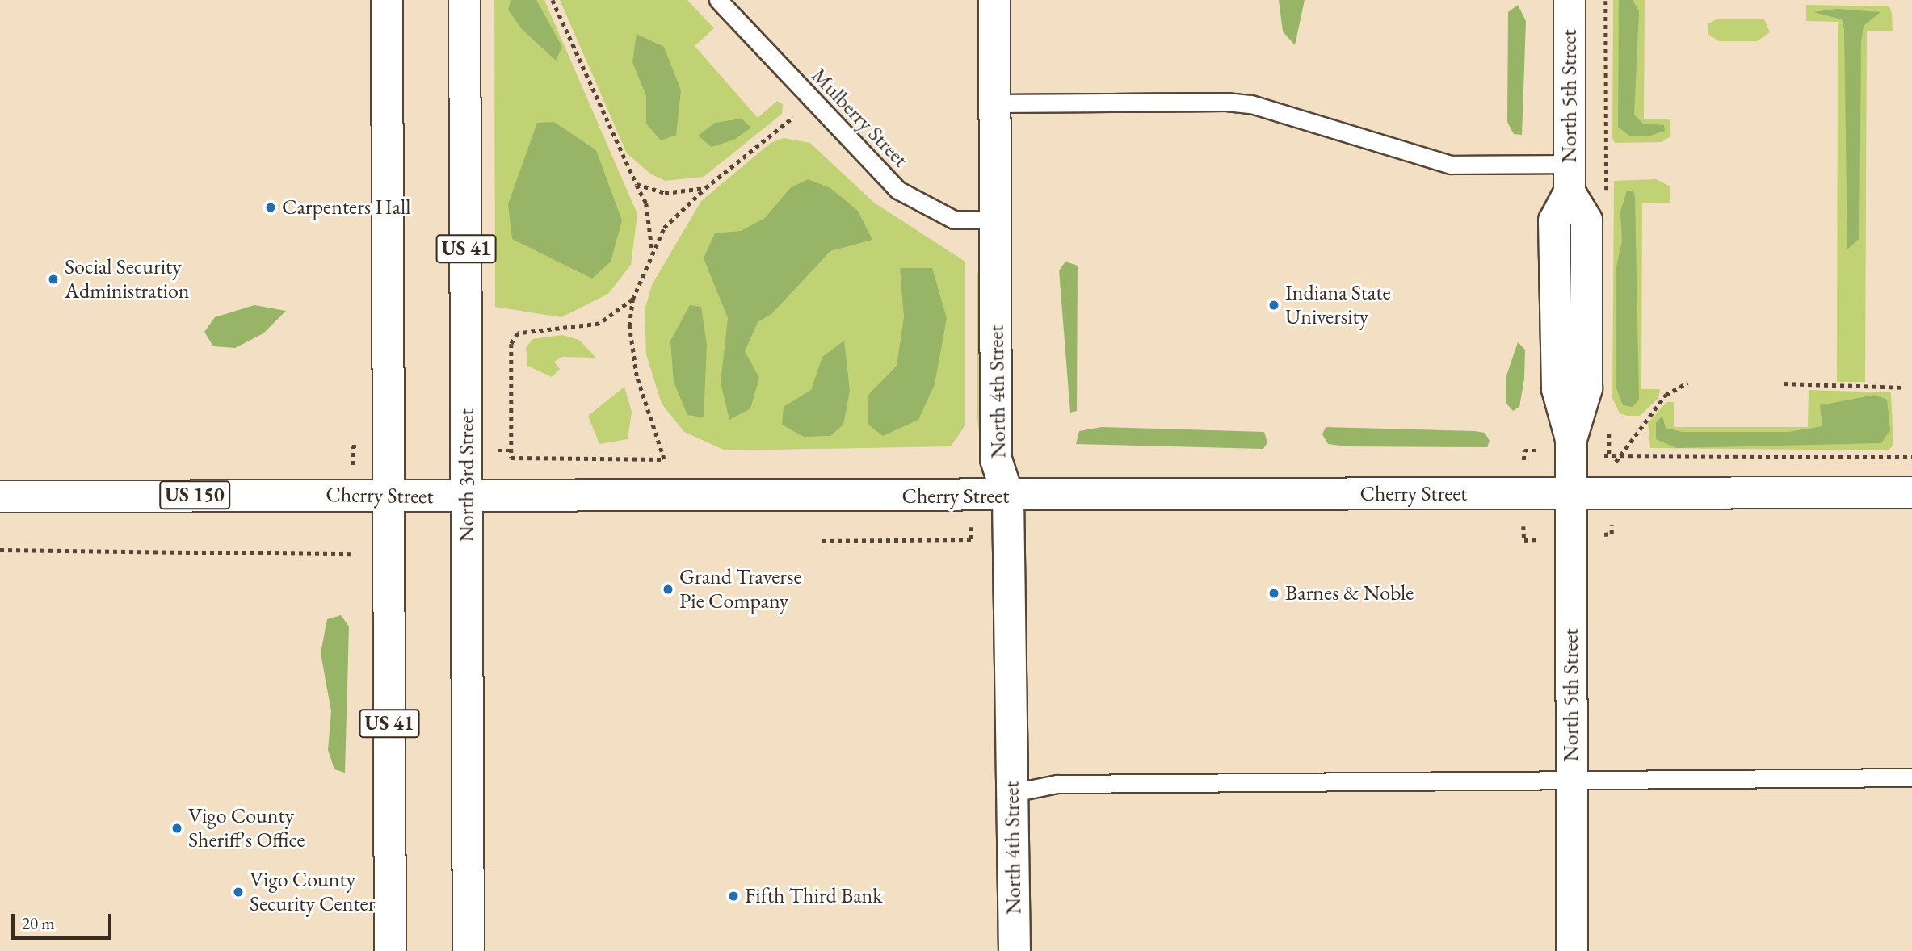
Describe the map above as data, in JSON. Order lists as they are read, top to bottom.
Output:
{
  "streets": {
    "main road": [
      "North 5th Street",
      "US 41",
      "North 4th Street",
      "North 3rd Street",
      "Cherry Street",
      "US 150"
    ],
    "lane": ["Mulberry Street"]
  },
  "crossings": [
    ["North 5th Street", "Cherry Street"],
    ["Mulberry Street", "North 4th Street"],
    ["US 41", "Cherry Street"],
    ["North 4th Street", "Cherry Street"],
    ["North 3rd Street", "Cherry Street"]
  ],
  "places": [
    "Carpenters Hall",
    "Social Security Administration",
    "Indiana State University",
    "Grand Traverse Pie Company",
    "Barnes & Noble",
    "Vigo County Sheriff's Office",
    "Vigo County Security Center",
    "Fifth Third Bank"
  ],
  "scale_bar": "20 m"
}
